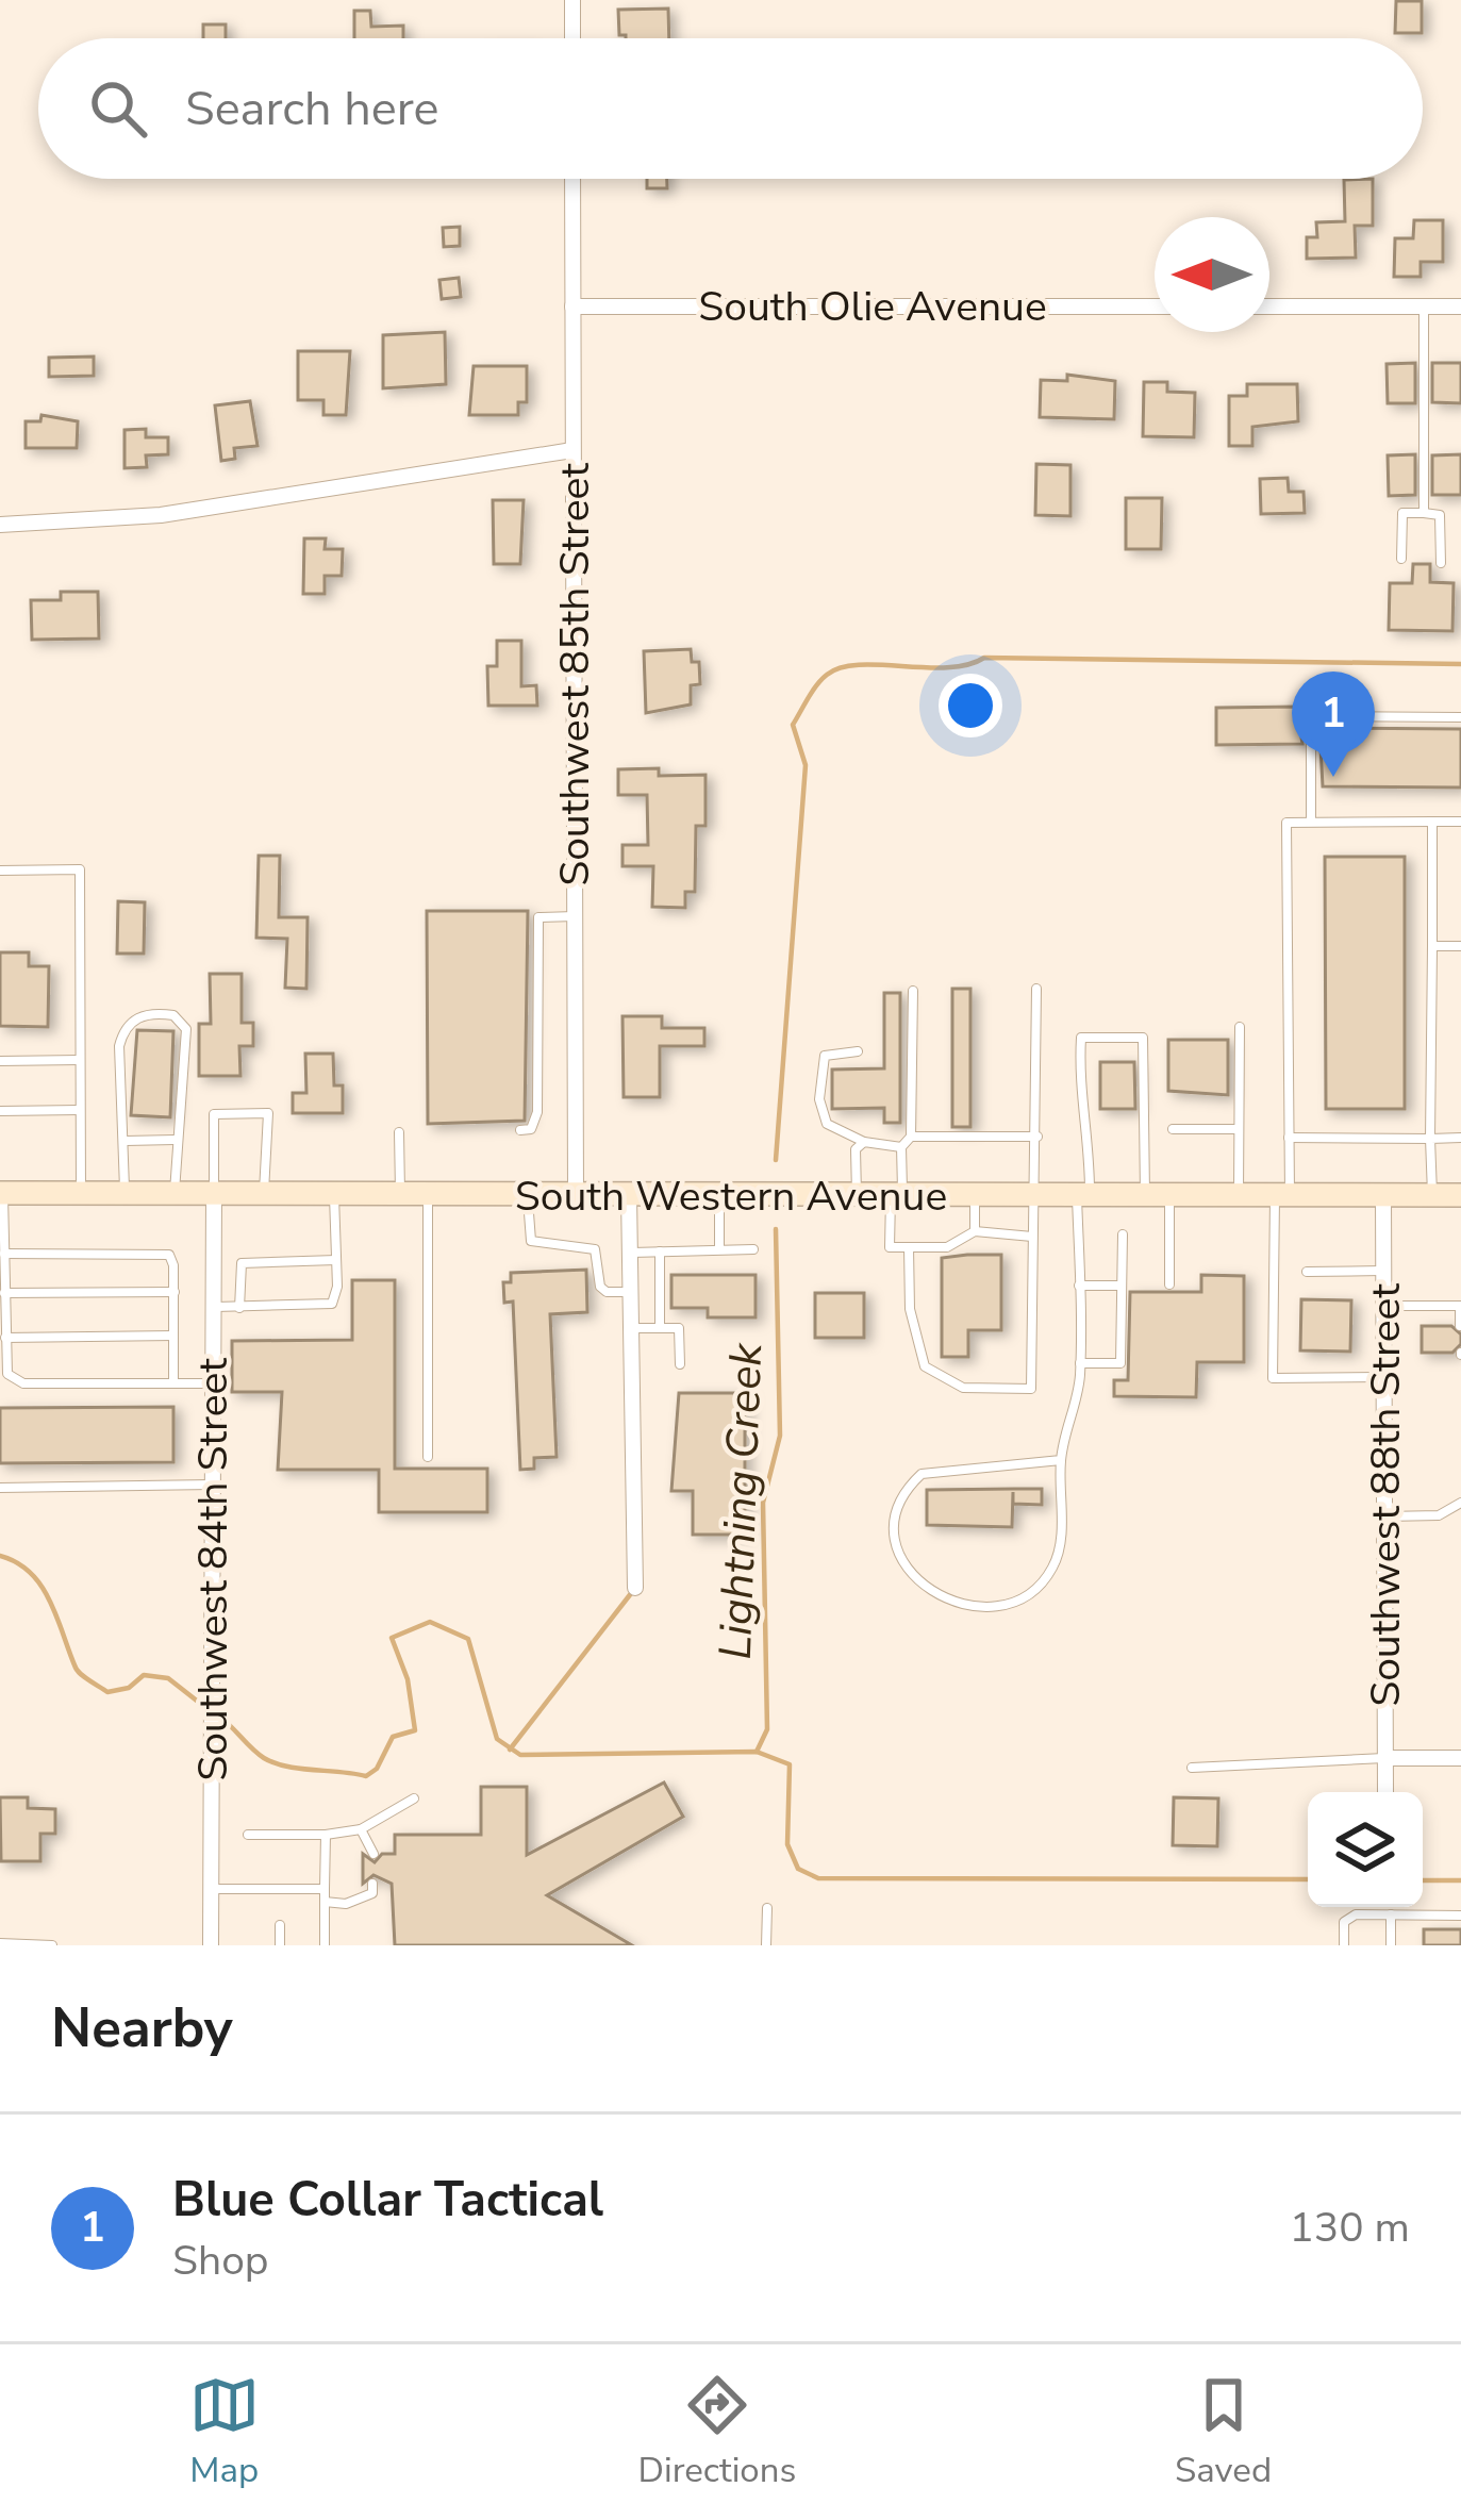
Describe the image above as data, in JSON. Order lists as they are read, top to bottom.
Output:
{
  "streets": {
    "main road": ["South Western Avenue"],
    "street": [
      "South Olie Avenue",
      "Southwest 85th Street",
      "Southwest 88th Street",
      "Southwest 84th Street"
    ]
  },
  "crossings": [
    ["South Olie Avenue", "Southwest 85th Street"],
    ["Southwest 85th Street", "South Western Avenue"],
    ["South Western Avenue", "Southwest 88th Street"],
    ["South Western Avenue", "Southwest 84th Street"]
  ],
  "water": ["Lightning Creek"],
  "north": "left",
  "page": {
    "search": "Search here",
    "pins": "1",
    "heading": "Nearby",
    "list": [
      {
        "mark": "1",
        "name": "Blue Collar Tactical",
        "note": "Shop",
        "value": "130 m"
      }
    ],
    "nav": ["Map", "Directions", "Saved"]
  }
}
